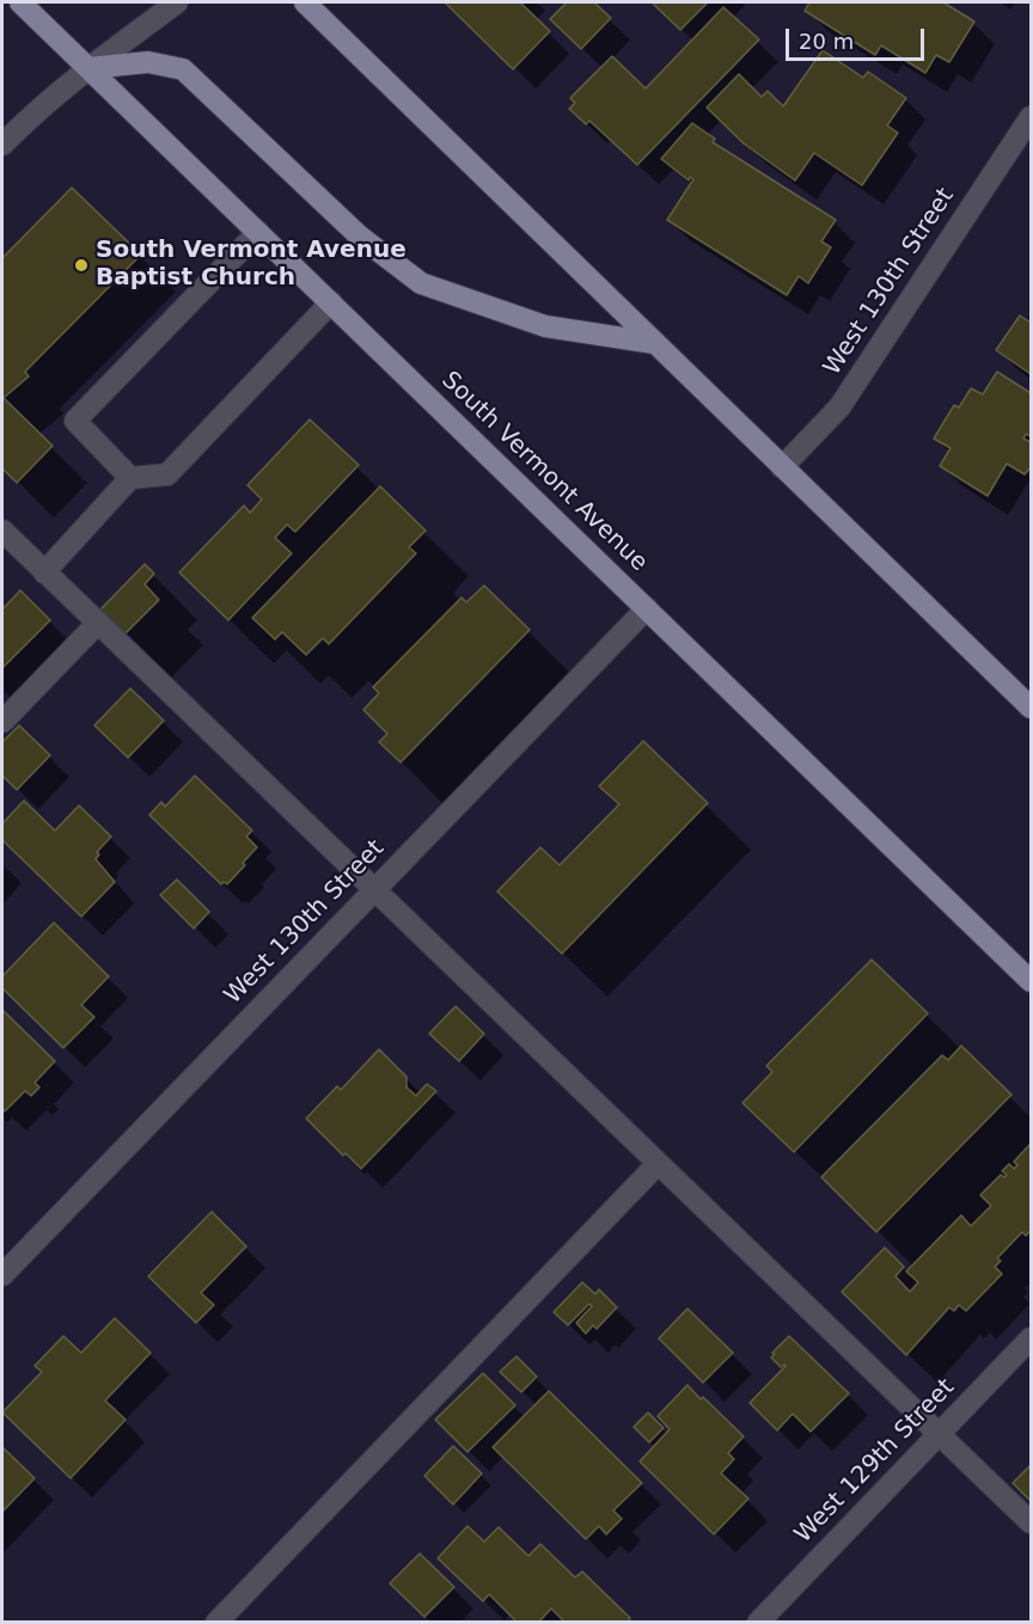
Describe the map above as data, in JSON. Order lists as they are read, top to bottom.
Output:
{
  "streets": {
    "main road": ["South Vermont Avenue"],
    "street": ["West 130th Street", "West 129th Street"]
  },
  "crossings": [
    ["West 130th Street", "South Vermont Avenue"]
  ],
  "places": ["South Vermont Avenue Baptist Church"],
  "scale_bar": "20 m"
}
